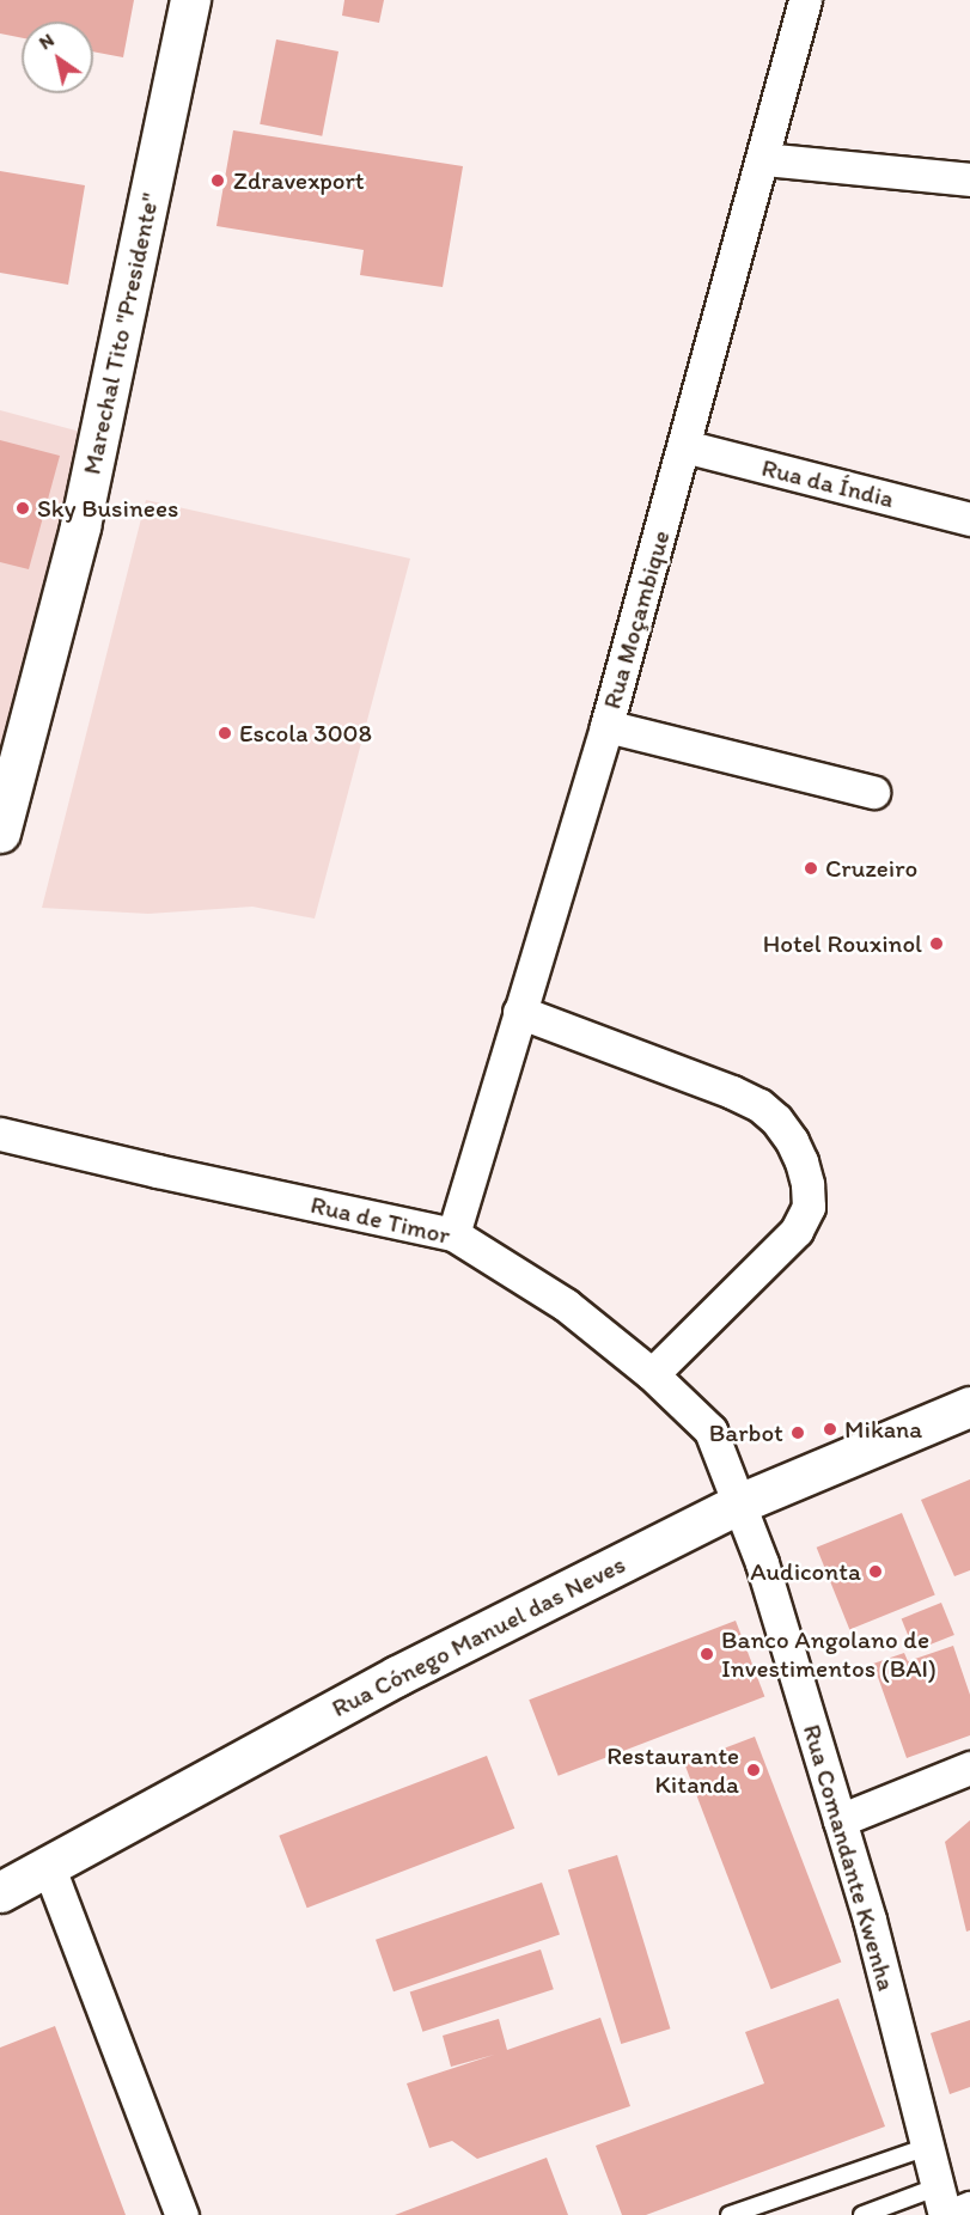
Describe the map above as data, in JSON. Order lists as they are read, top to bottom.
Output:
{
  "streets": {
    "main road": ["Marechal Tito \"Presidente\"", "Rua Cónego Manuel das Neves"],
    "street": [
      "Rua da Índia",
      "Rua Moçambique",
      "Rua de Timor",
      "Rua Comandante Kwenha"
    ]
  },
  "crossings": [
    ["Rua da Índia", "Rua Moçambique"],
    ["Rua Moçambique", "Rua de Timor"],
    ["Rua de Timor", "Rua Cónego Manuel das Neves"],
    ["Rua de Timor", "Rua Comandante Kwenha"],
    ["Rua Cónego Manuel das Neves", "Rua Comandante Kwenha"]
  ],
  "places": [
    "Zdravexport",
    "Sky Businees",
    "Escola 3008",
    "Cruzeiro",
    "Hotel Rouxinol",
    "Mikana",
    "Barbot",
    "Audiconta",
    "Banco Angolano de Investimentos (BAI)",
    "Restaurante Kitanda"
  ],
  "north": "top left"
}
